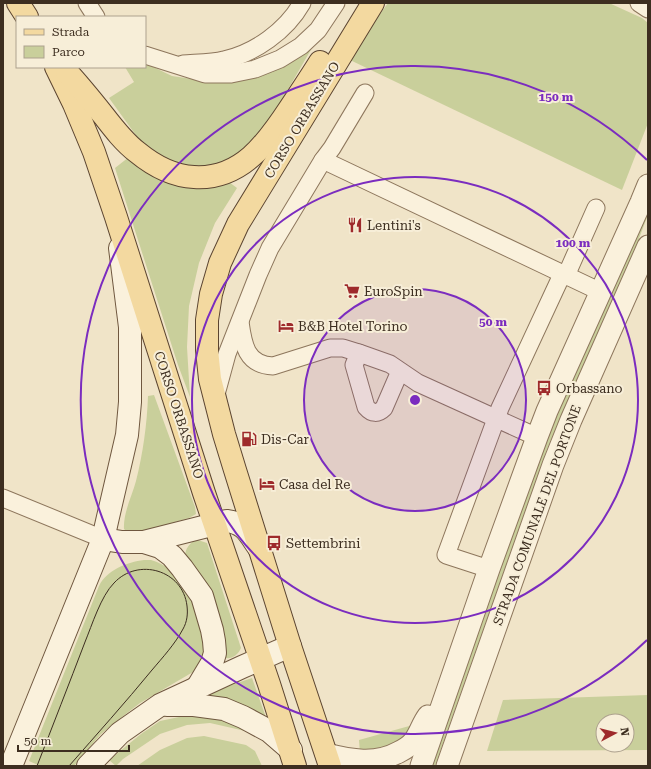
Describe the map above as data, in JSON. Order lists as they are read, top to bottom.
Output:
{
  "streets": {
    "main road": ["CORSO ORBASSANO"],
    "street": ["STRADA COMUNALE DEL PORTONE"]
  },
  "crossings": [
    ["CORSO ORBASSANO", "STRADA COMUNALE DEL PORTONE"]
  ],
  "places": {
    "restaurant": ["Lentini's"],
    "supermarket": ["EuroSpin"],
    "hotel": ["B&B Hotel Torino", "Casa del Re"],
    "bus stop": ["Orbassano", "Settembrini"],
    "fuel station": ["Dis-Car"]
  },
  "legend": ["Strada", "Parco"],
  "scale_bar": "50 m",
  "north": "right",
  "rings": ["150 m", "100 m", "50 m"]
}
